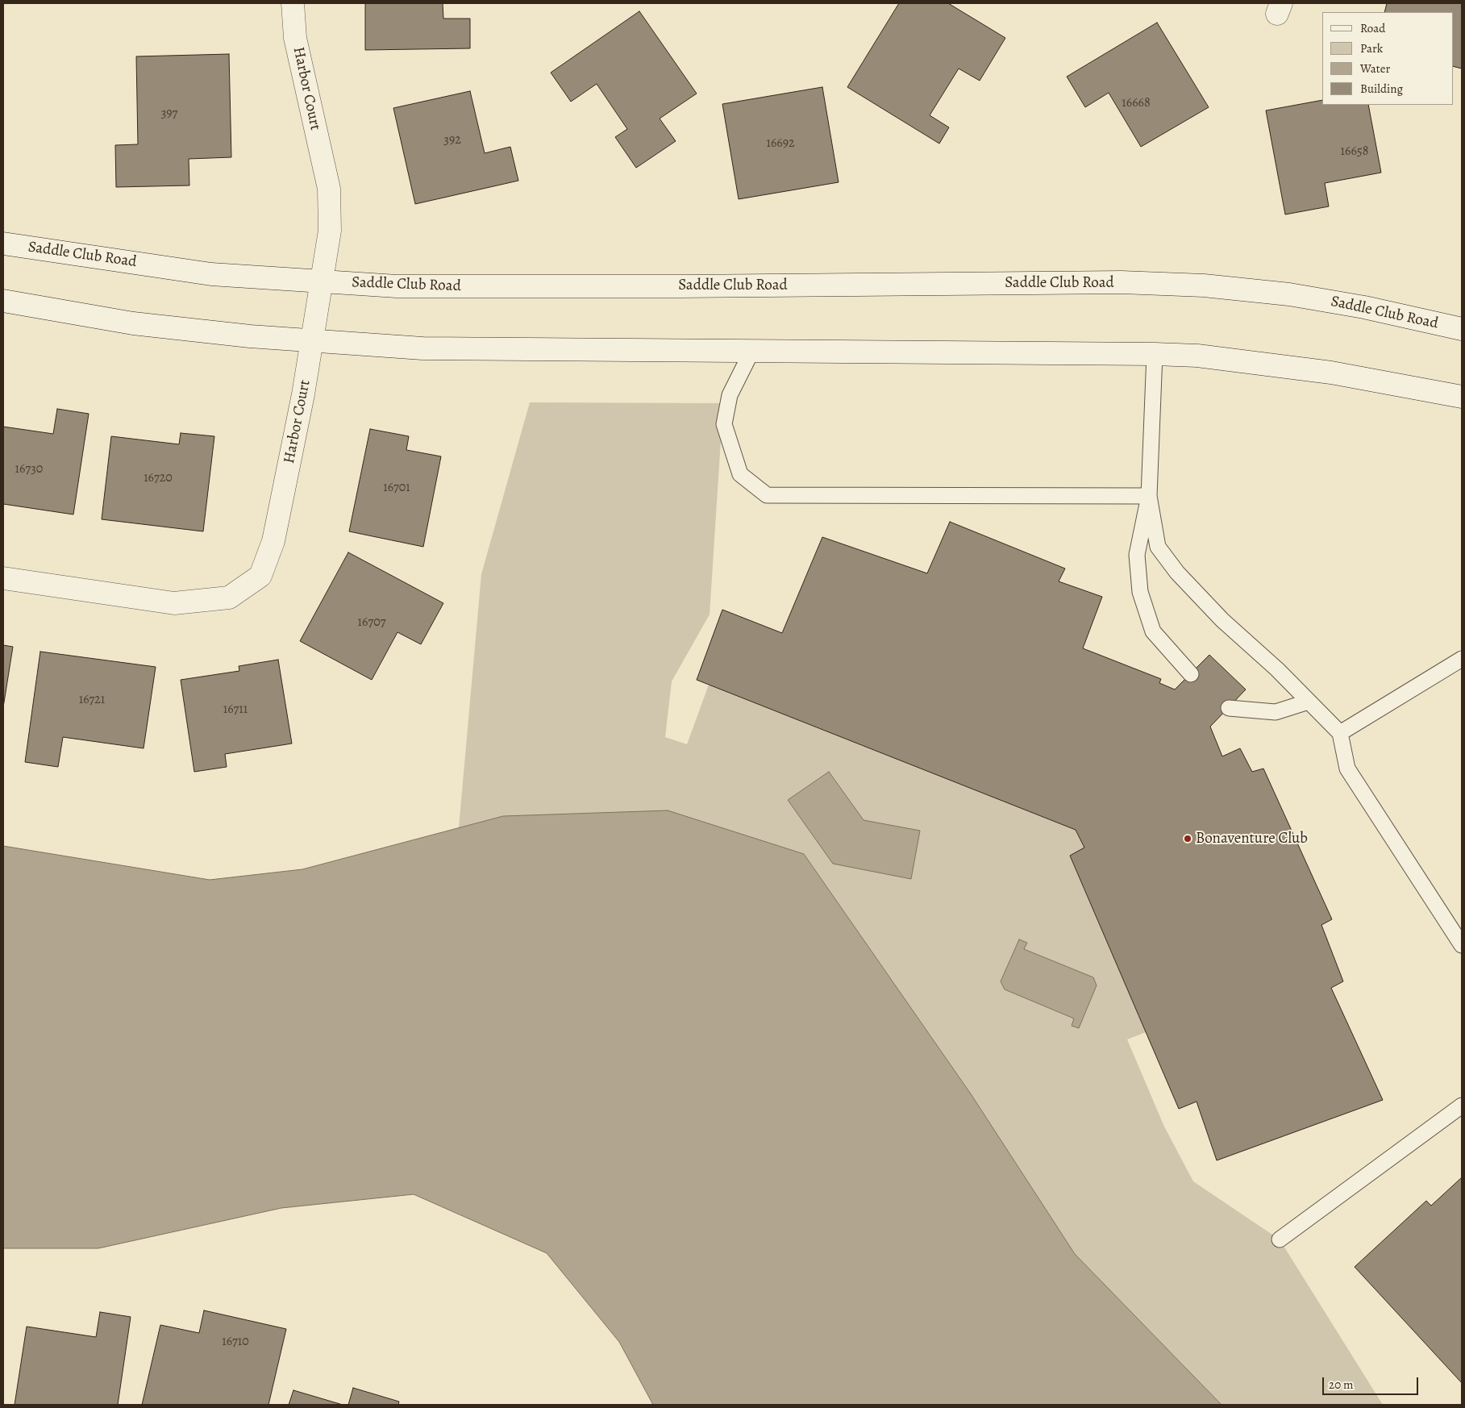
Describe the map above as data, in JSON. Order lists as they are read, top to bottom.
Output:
{
  "streets": {
    "street": ["Harbor Court", "Saddle Club Road"]
  },
  "crossings": [
    ["Harbor Court", "Saddle Club Road"]
  ],
  "places": ["Bonaventure Club"],
  "house_numbers": [
    "16668",
    "397",
    "392",
    "16692",
    "16658",
    "16730",
    "16720",
    "16701",
    "16707",
    "16721",
    "16711",
    "16710"
  ],
  "legend": [
    "Road",
    "Park",
    "Water",
    "Building"
  ],
  "scale_bar": "20 m"
}
